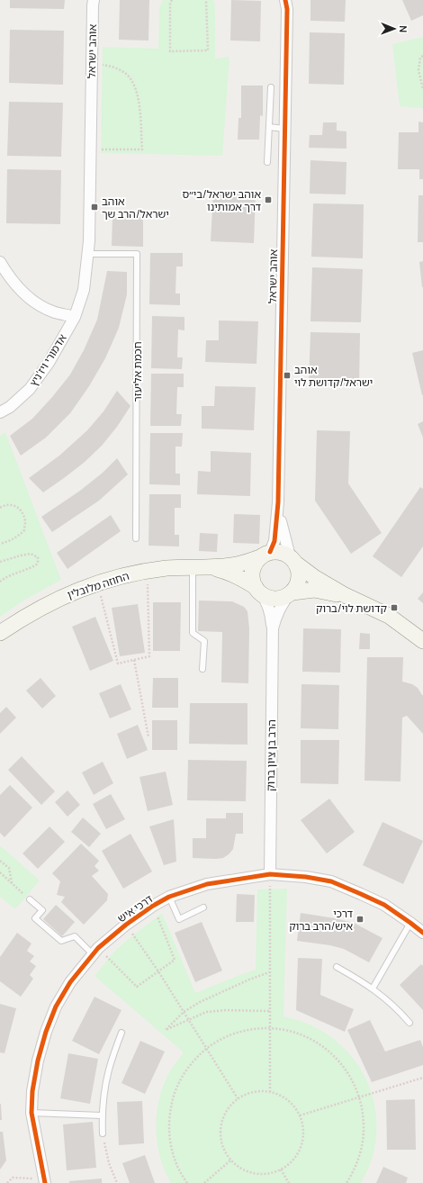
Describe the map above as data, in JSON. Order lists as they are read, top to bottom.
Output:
{
  "streets": {
    "street": [
      "אוהב ישראל",
      "אדמורי ויז'ניץ",
      "החוזה מלובלין",
      "הרב בן ציון ברוק",
      "דרכי איש"
    ],
    "lane": ["חכמת אליעזר"]
  },
  "crossings": [
    ["אוהב ישראל", "אדמורי ויז'ניץ"],
    ["אוהב ישראל", "חכמת אליעזר"],
    ["אוהב ישראל", "החוזה מלובלין"],
    ["אוהב ישראל", "הרב בן ציון ברוק"],
    ["החוזה מלובלין", "הרב בן ציון ברוק"],
    ["הרב בן ציון ברוק", "דרכי איש"]
  ],
  "places": {
    "transit": [
      "אוהב ישראל/בי״ס דרך אמותינו",
      "אוהב ישראל/הרב שך",
      "אוהב ישראל/קדושת לוי",
      "קדושת לוי/ברוק",
      "דרכי איש/הרב ברוק"
    ]
  },
  "north": "right"
}
